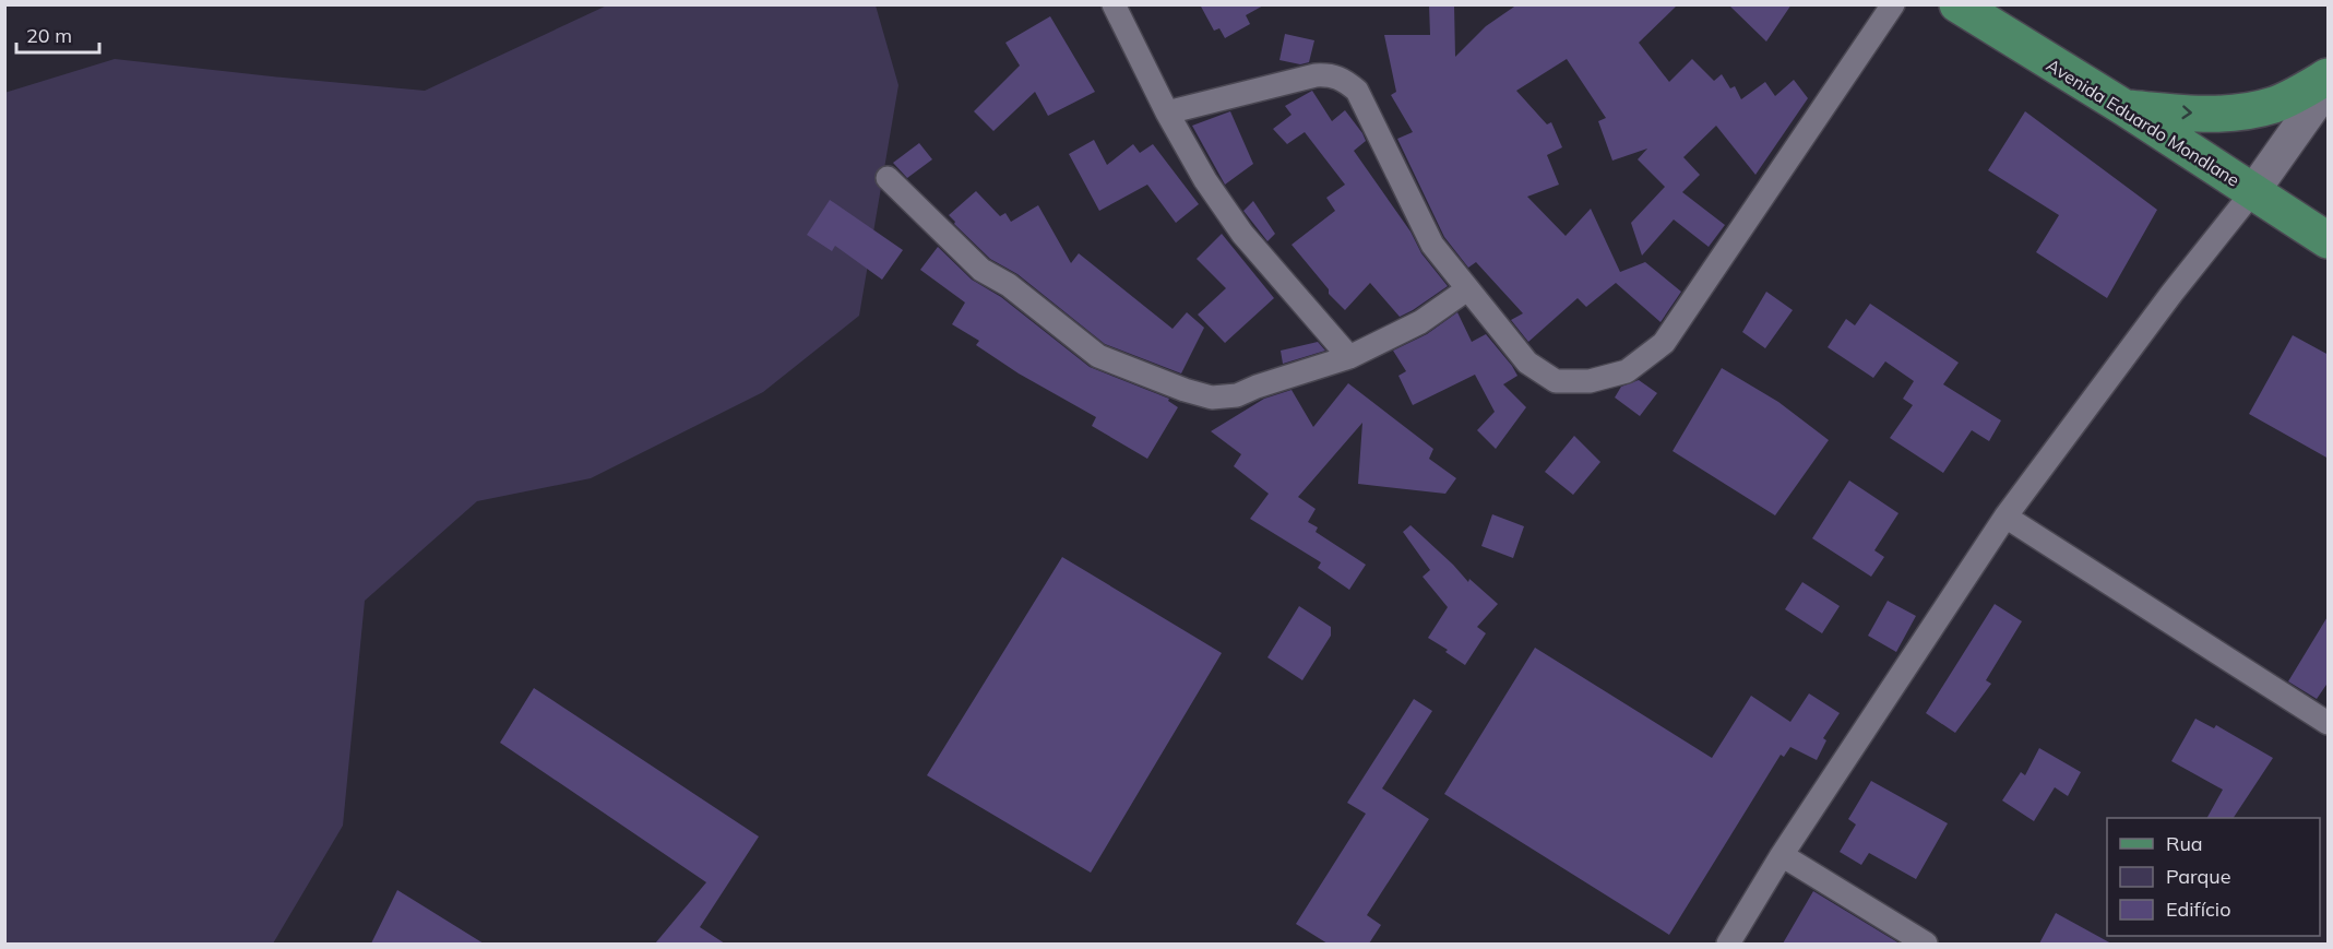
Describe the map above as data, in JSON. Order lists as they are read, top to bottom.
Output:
{
  "streets": {
    "main road": ["Avenida Eduardo Mondlane"]
  },
  "legend": ["Rua", "Parque", "Edifício"],
  "scale_bar": "20 m"
}
